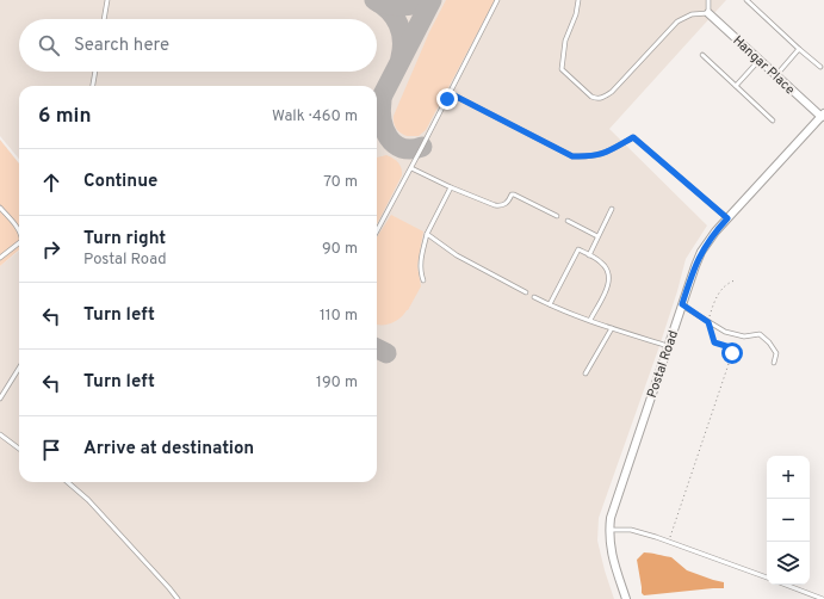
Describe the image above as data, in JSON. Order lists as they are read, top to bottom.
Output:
{
  "streets": {
    "street": ["Hangar Place", "Postal Road"]
  },
  "crossings": [
    ["Hangar Place", "Postal Road"]
  ],
  "page": {
    "search": "Search here",
    "heading": ["6 min", "Walk · 460 m"],
    "list": [
      ["Continue", "70 m"],
      ["Turn right", "Postal Road", "90 m"],
      ["Turn left", "110 m"],
      ["Turn left", "190 m"],
      "Arrive at destination"
    ],
    "map_buttons": ["+", "−"]
  }
}
